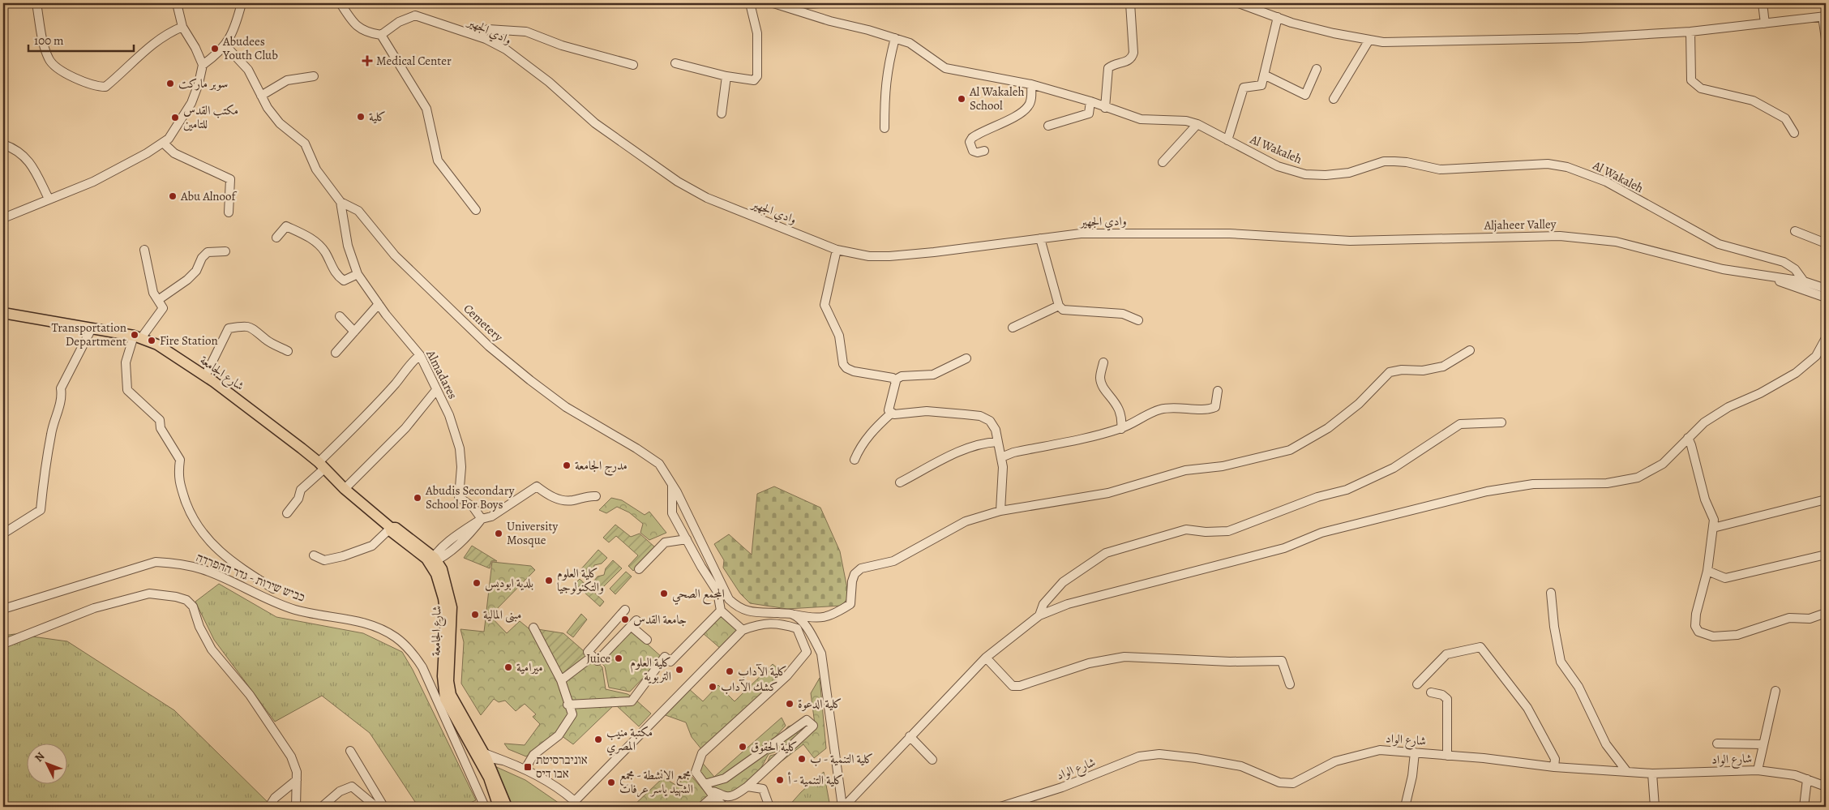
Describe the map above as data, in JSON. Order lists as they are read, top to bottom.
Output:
{
  "streets": {
    "main road": ["شارع الجامعة"],
    "street": [
      "وادي الجهير",
      "Al Wakaleh",
      "Aljaheer Valley",
      "Cemetery",
      "Almadares",
      "כביש שירות - גדר ההפרדה",
      "شارع الواد"
    ]
  },
  "crossings": [
    ["وادي الجهير", "Aljaheer Valley"],
    ["Al Wakaleh", "Aljaheer Valley"],
    ["Cemetery", "Almadares"]
  ],
  "places": {
    "other": [
      "Abudees Youth Club",
      "سوبر ماركت",
      "Al Wakaleh School",
      "كلية",
      "مكتب القدس للتامين",
      "Abu Alnoof",
      "Transportation Department",
      "Fire Station",
      "مدرج الجامعة",
      "Abudis Secondary School For Boys",
      "University Mosque",
      "كلية العلوم والتكنولوجيا",
      "بلدية ابوديس",
      "المجمع الصحي",
      "مبنى المالية",
      "جامعة القدس",
      "Juice",
      "ميرامية",
      "كلية العلوم التربوية",
      "كلية الآداب",
      "كشك الآداب",
      "كلية الدعوة",
      "مكتبة منيب المصري",
      "كلية الحقوق",
      "كلية التنمية - ب",
      "كلية التنمية - أ",
      "مجمع الانشطة - مجمع الشهيد ياسر عرفات"
    ],
    "health": ["Medical Center"],
    "transit": ["אוניברסיטת אבו דיס"]
  },
  "scale_bar": "100 m",
  "north": "top left"
}
